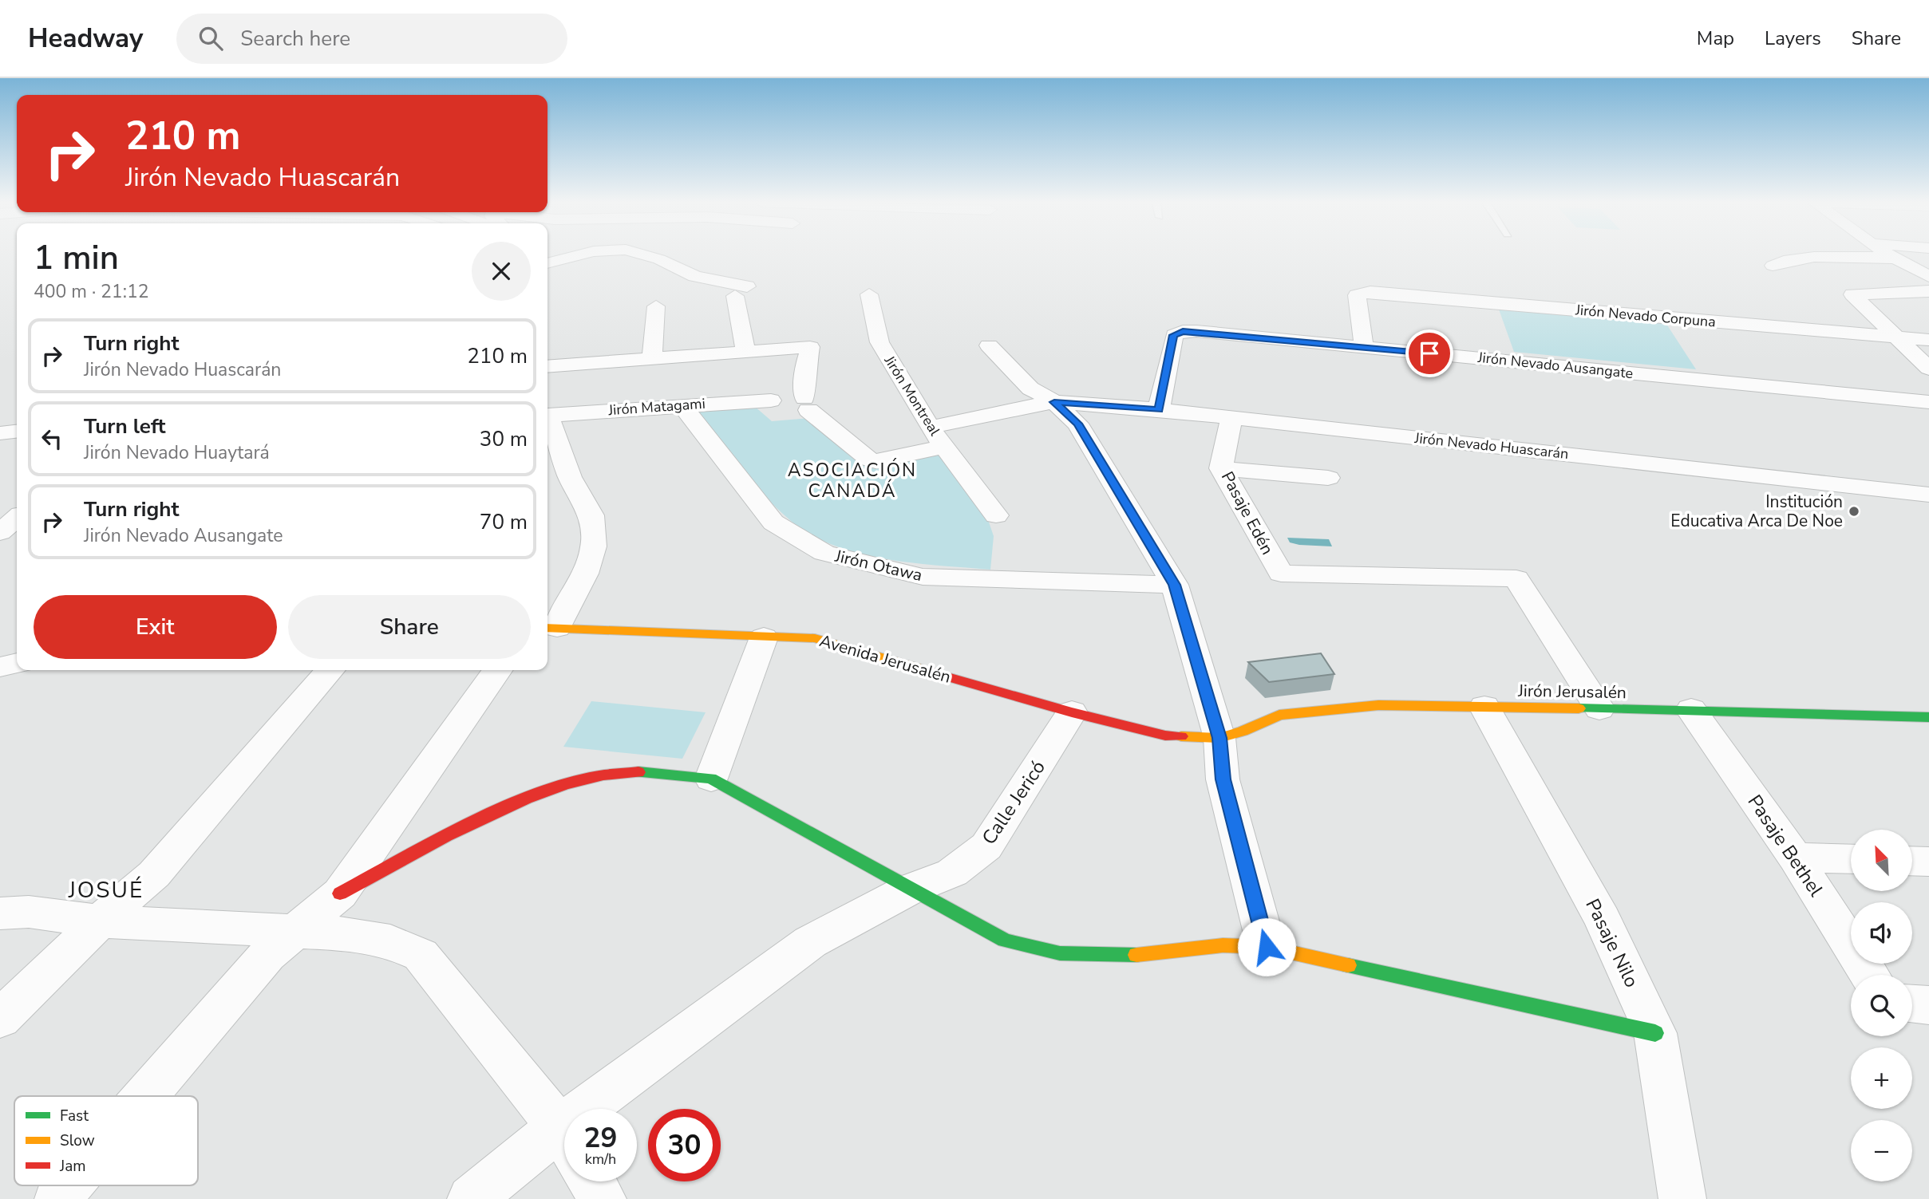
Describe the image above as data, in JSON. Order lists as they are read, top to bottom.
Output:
{
  "streets": {
    "street": [
      "Jirón Nevado Corpuna",
      "Jirón Nevado Ausangate",
      "Jirón Montreal",
      "Jirón Matagami",
      "Jirón Nevado Huascarán",
      "Pasaje Edén",
      "Jirón Otawa",
      "Avenida Jerusalén",
      "Jirón Jerusalén",
      "Calle Jericó",
      "Pasaje Bethel",
      "Pasaje Nilo"
    ]
  },
  "crossings": [
    ["Jirón Nevado Corpuna", "Jirón Nevado Ausangate"],
    ["Jirón Nevado Ausangate", "Jirón Nevado Huascarán"],
    ["Jirón Matagami", "Jirón Otawa"],
    ["Jirón Nevado Huascarán", "Pasaje Edén"],
    ["Pasaje Edén", "Jirón Jerusalén"],
    ["Avenida Jerusalén", "Jirón Jerusalén"],
    ["Avenida Jerusalén", "Calle Jericó"],
    ["Jirón Jerusalén", "Pasaje Bethel"],
    ["Jirón Jerusalén", "Pasaje Nilo"]
  ],
  "districts": ["ASOCIACIÓN CANADÁ", "JOSUÉ"],
  "places": ["Institución Educativa Arca De Noe"],
  "legend": ["Fast", "Slow", "Jam"],
  "north": "top left",
  "page": {
    "header": "Headway",
    "search": "Search here",
    "nav": ["Map", "Layers", "Share"],
    "turn": ["210 m", "Jirón Nevado Huascarán"],
    "heading": ["1 min", "400 m · 21:12"],
    "list": [
      {
        "name": "Turn right",
        "note": "Jirón Nevado Huascarán",
        "value": "210 m"
      },
      {
        "name": "Turn left",
        "note": "Jirón Nevado Huaytará",
        "value": "30 m"
      },
      {
        "name": "Turn right",
        "note": "Jirón Nevado Ausangate",
        "value": "70 m"
      }
    ],
    "buttons": ["Exit", "Share"],
    "map_buttons": ["+", "−"],
    "speed": "29 km/h",
    "limit": "30"
  }
}
